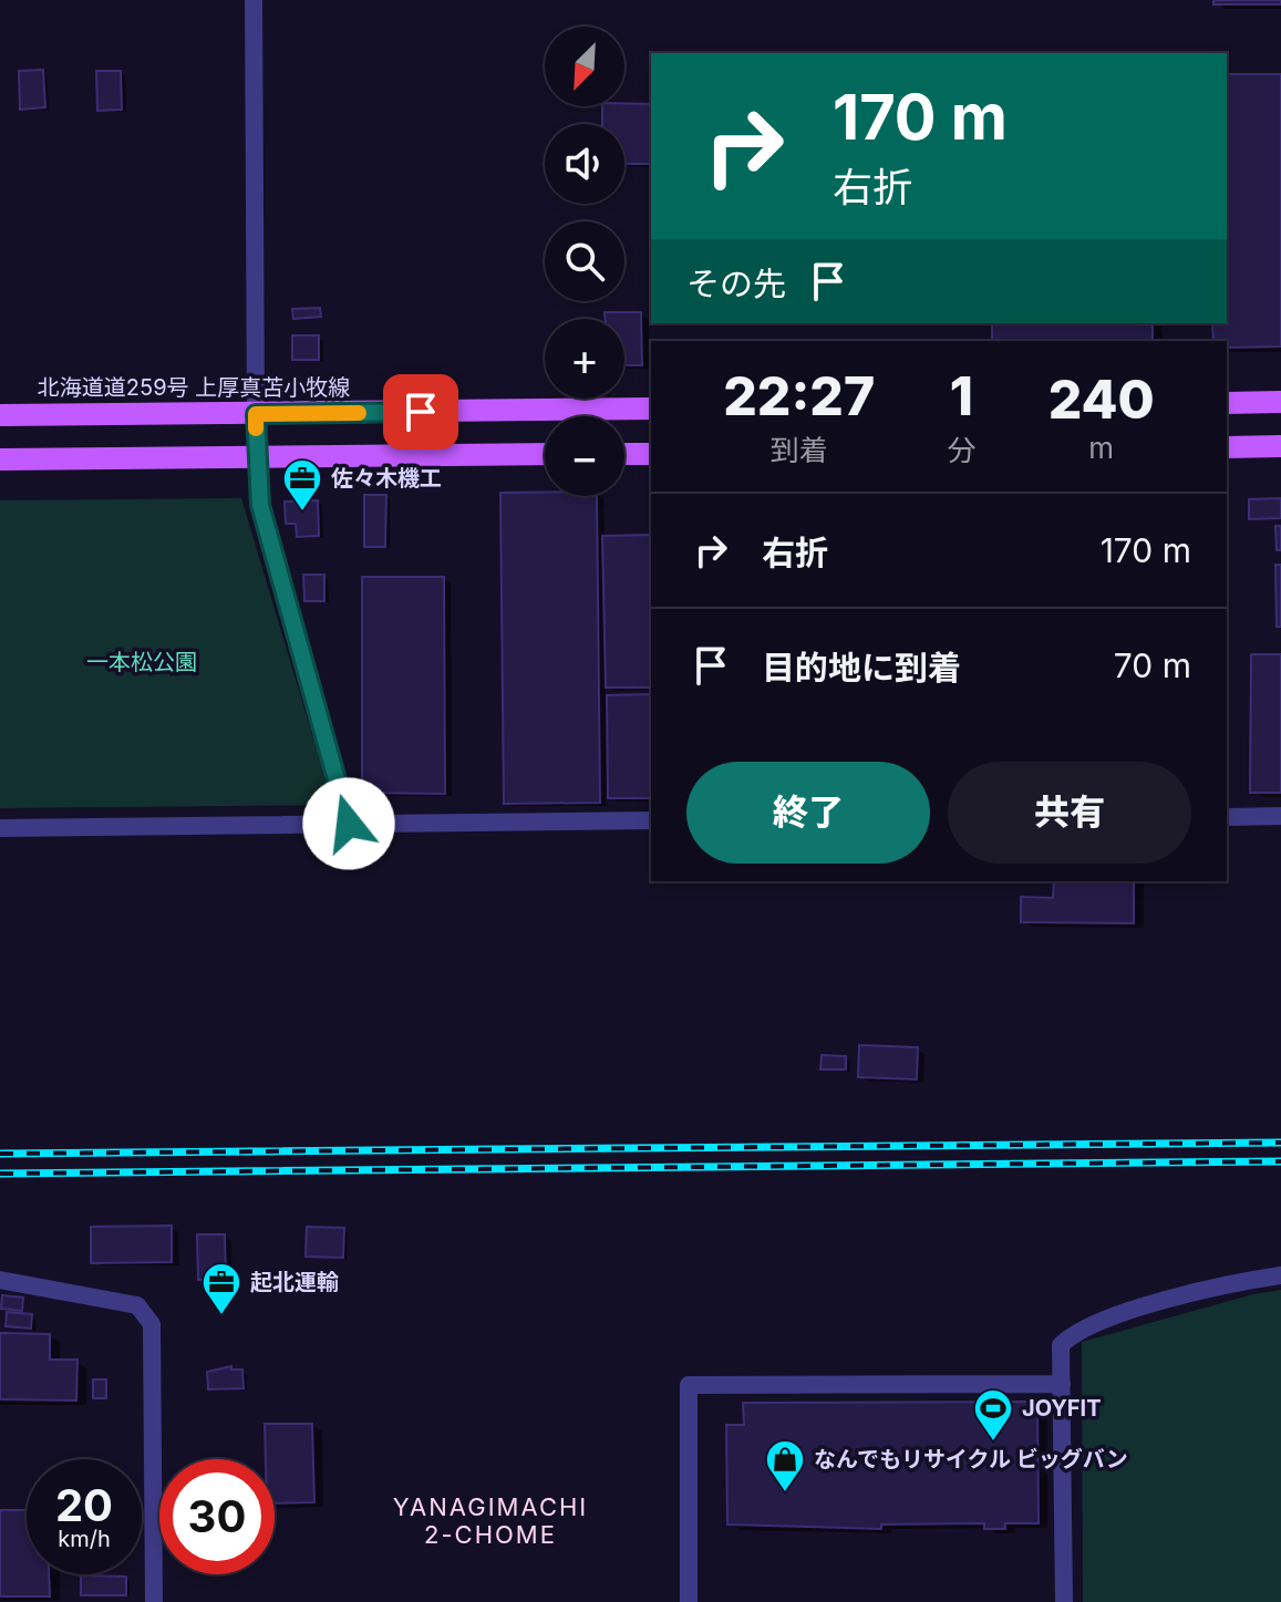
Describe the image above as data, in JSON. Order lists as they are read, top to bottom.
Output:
{
  "streets": {
    "main road": ["北海道道259号 上厚真苫小牧線"]
  },
  "districts": ["YANAGIMACHI 2-CHOME"],
  "parks": ["一本松公園"],
  "places": {
    "office": ["佐々木機工", "起北運輸"],
    "sports": ["JOYFIT"],
    "shop": ["なんでもリサイクル ビッグバン"]
  },
  "north": "bottom left",
  "page": {
    "map_buttons": ["+", "−"],
    "turn": ["170 m", "右折"],
    "then": "その先",
    "eta": [
      "22:27",
      "到着",
      "1",
      "分",
      "240",
      "m"
    ],
    "list": [
      {
        "name": "右折",
        "value": "170 m"
      },
      {
        "name": "目的地に到着",
        "value": "70 m"
      }
    ],
    "buttons": ["終了", "共有"],
    "speed": "20 km/h",
    "limit": "30"
  }
}
